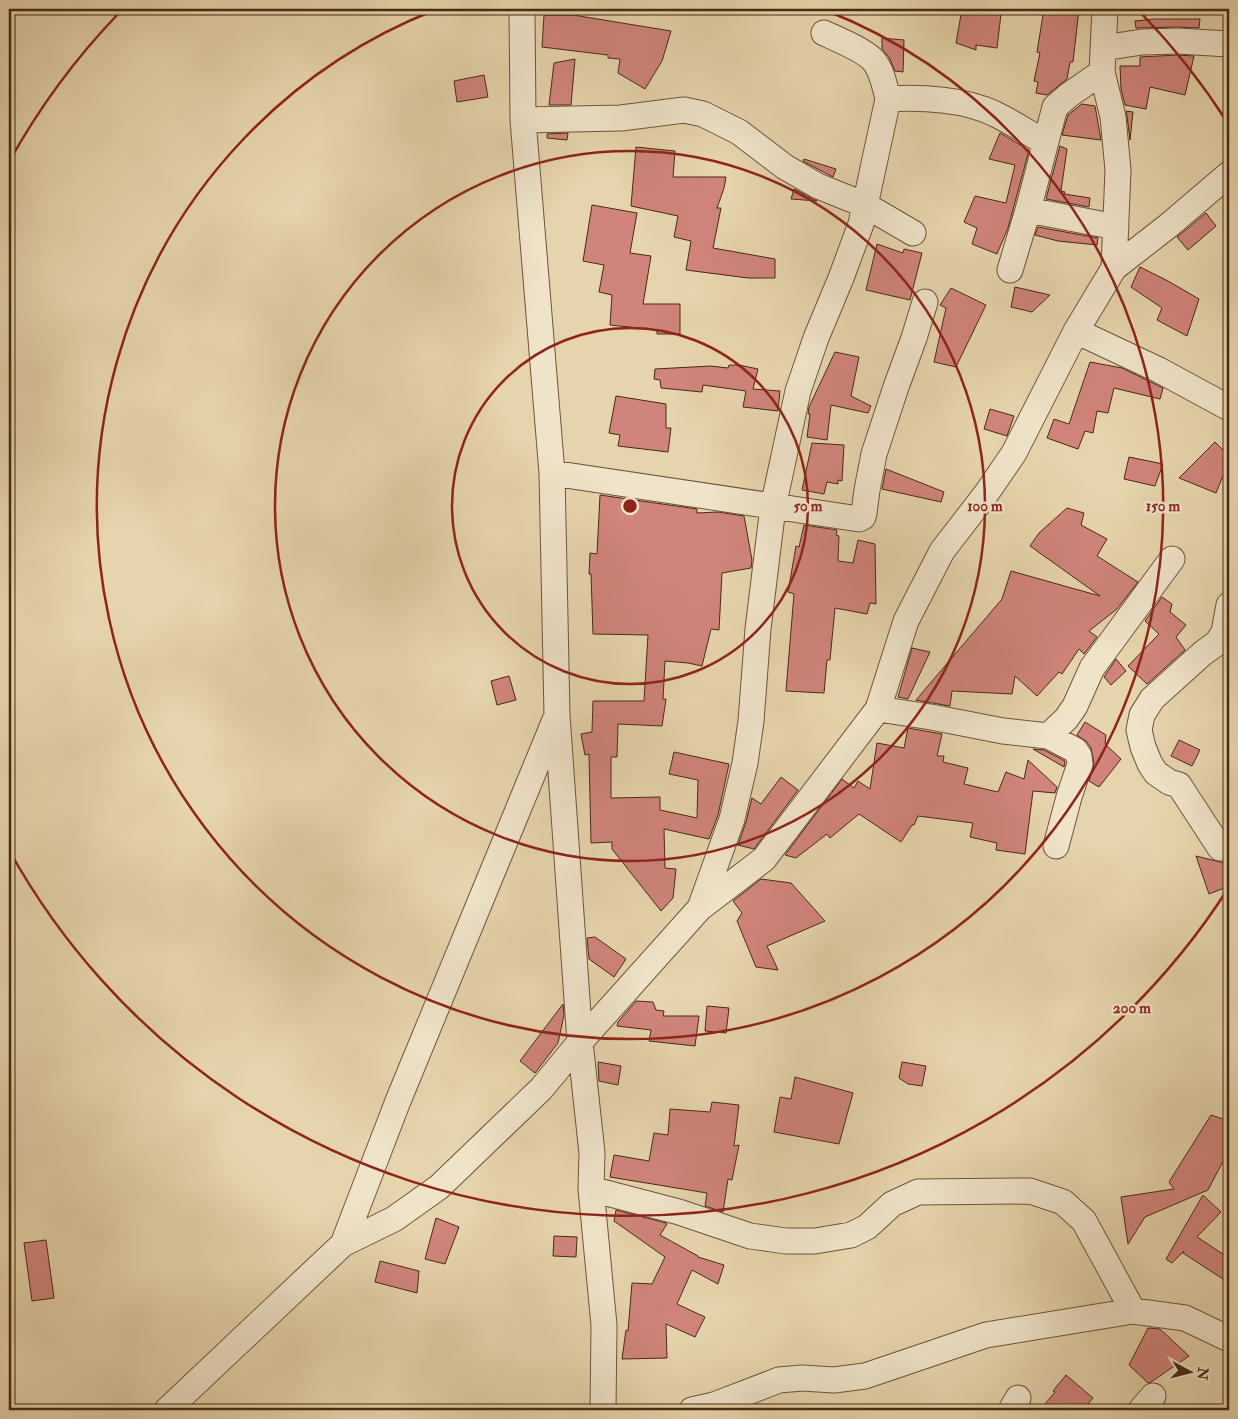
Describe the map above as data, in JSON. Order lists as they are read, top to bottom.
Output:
{
  "north": "right",
  "rings": [
    "50 m",
    "100 m",
    "150 m",
    "200 m"
  ]
}
